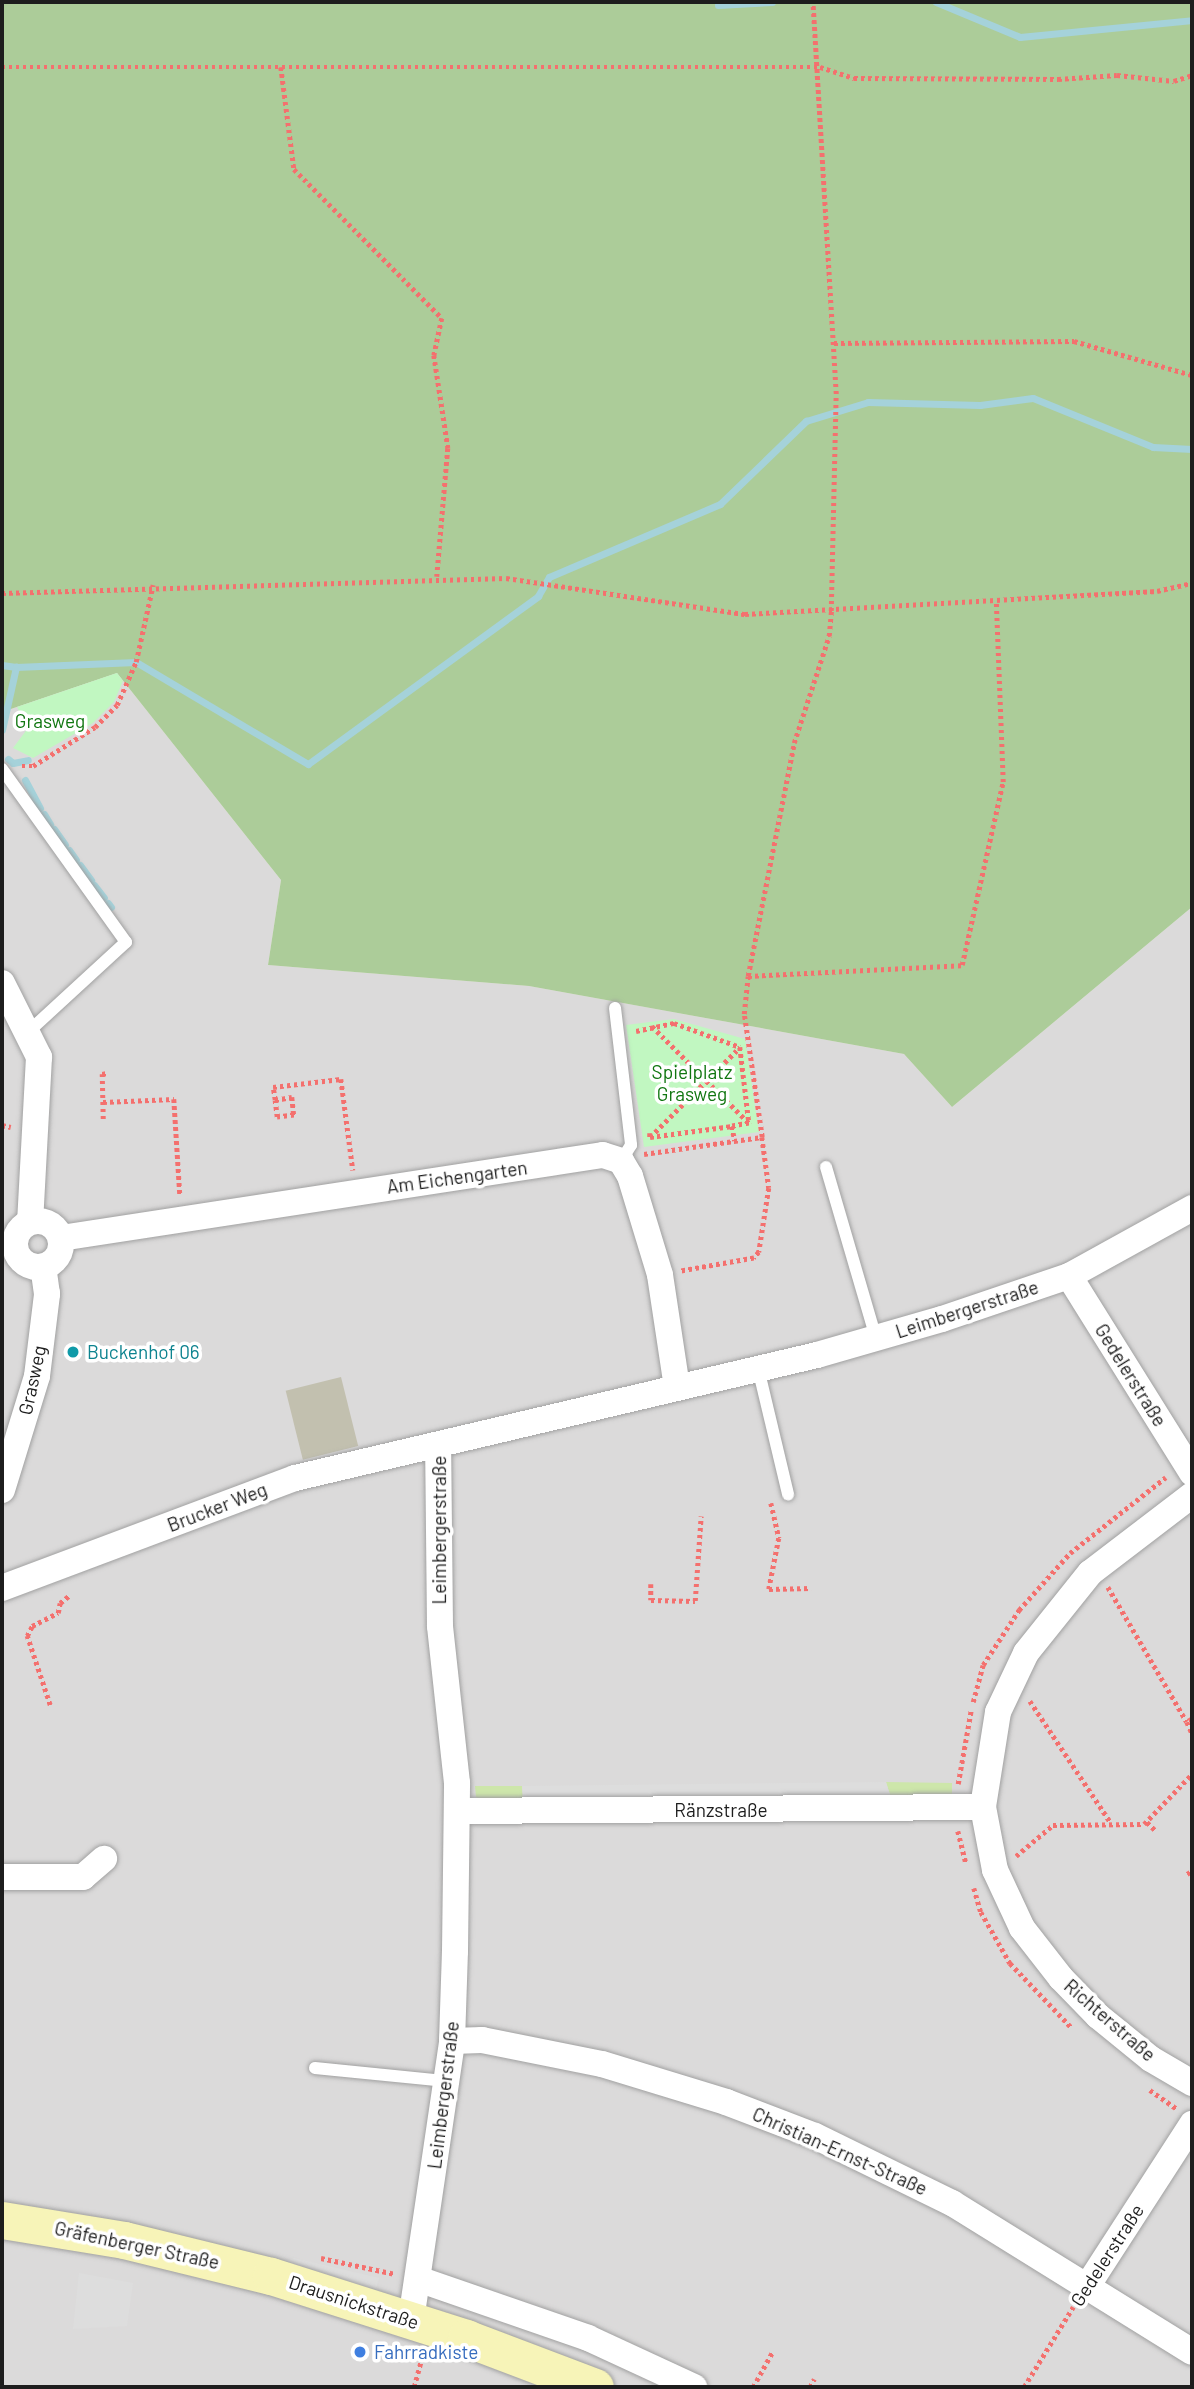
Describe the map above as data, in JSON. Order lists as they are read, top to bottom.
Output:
{
  "streets": {
    "main road": ["Gräfenberger Straße", "Drausnickstraße"],
    "street": [
      "Am Eichengarten",
      "Leimbergerstraße",
      "Gedelerstraße",
      "Grasweg",
      "Brucker Weg",
      "Ränzstraße",
      "Richterstraße",
      "Christian-Ernst-Straße"
    ]
  },
  "crossings": [
    ["Am Eichengarten", "Grasweg"],
    ["Leimbergerstraße", "Gedelerstraße"],
    ["Leimbergerstraße", "Brucker Weg"],
    ["Leimbergerstraße", "Ränzstraße"],
    ["Leimbergerstraße", "Christian-Ernst-Straße"],
    ["Leimbergerstraße", "Drausnickstraße"],
    ["Gedelerstraße", "Christian-Ernst-Straße"],
    ["Ränzstraße", "Richterstraße"],
    ["Gräfenberger Straße", "Drausnickstraße"]
  ],
  "parks": ["Grasweg", "Spielplatz Grasweg"],
  "places": ["Buckenhof 06", "Fahrradkiste"]
}
